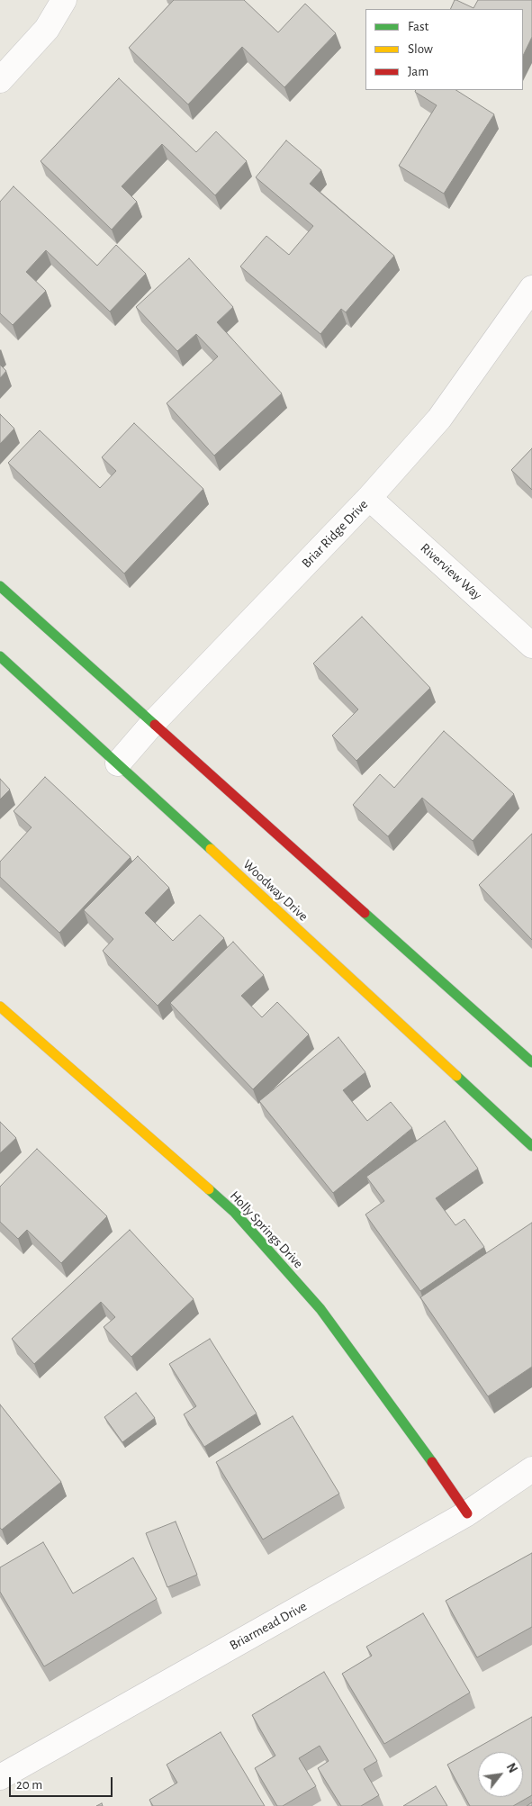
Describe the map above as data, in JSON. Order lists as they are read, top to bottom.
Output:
{
  "streets": {
    "main road": ["Woodway Drive", "Holly Springs Drive"],
    "street": ["Briar Ridge Drive", "Riverview Way", "Briarmead Drive"]
  },
  "crossings": [
    ["Briar Ridge Drive", "Riverview Way"],
    ["Briar Ridge Drive", "Woodway Drive"],
    ["Holly Springs Drive", "Briarmead Drive"]
  ],
  "legend": ["Fast", "Slow", "Jam"],
  "scale_bar": "20 m",
  "north": "top right"
}
